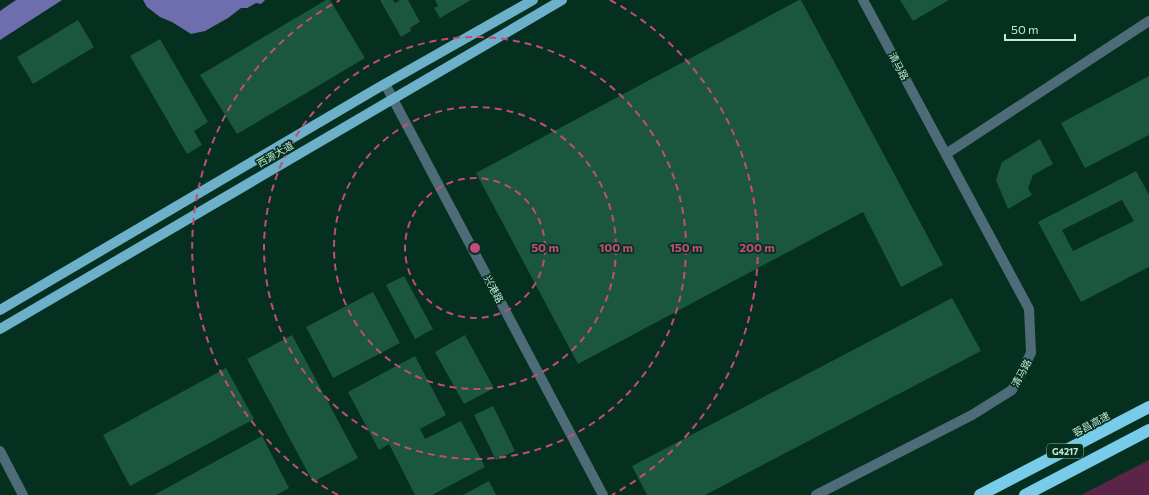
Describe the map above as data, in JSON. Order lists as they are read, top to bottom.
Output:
{
  "streets": {
    "highway": ["蓉昌高速", "G4217"],
    "main road": ["西源大道"],
    "street": ["清马路", "兴港路"]
  },
  "crossings": [
    ["西源大道", "兴港路"]
  ],
  "scale_bar": "50 m",
  "rings": [
    "50 m",
    "100 m",
    "150 m",
    "200 m"
  ]
}
